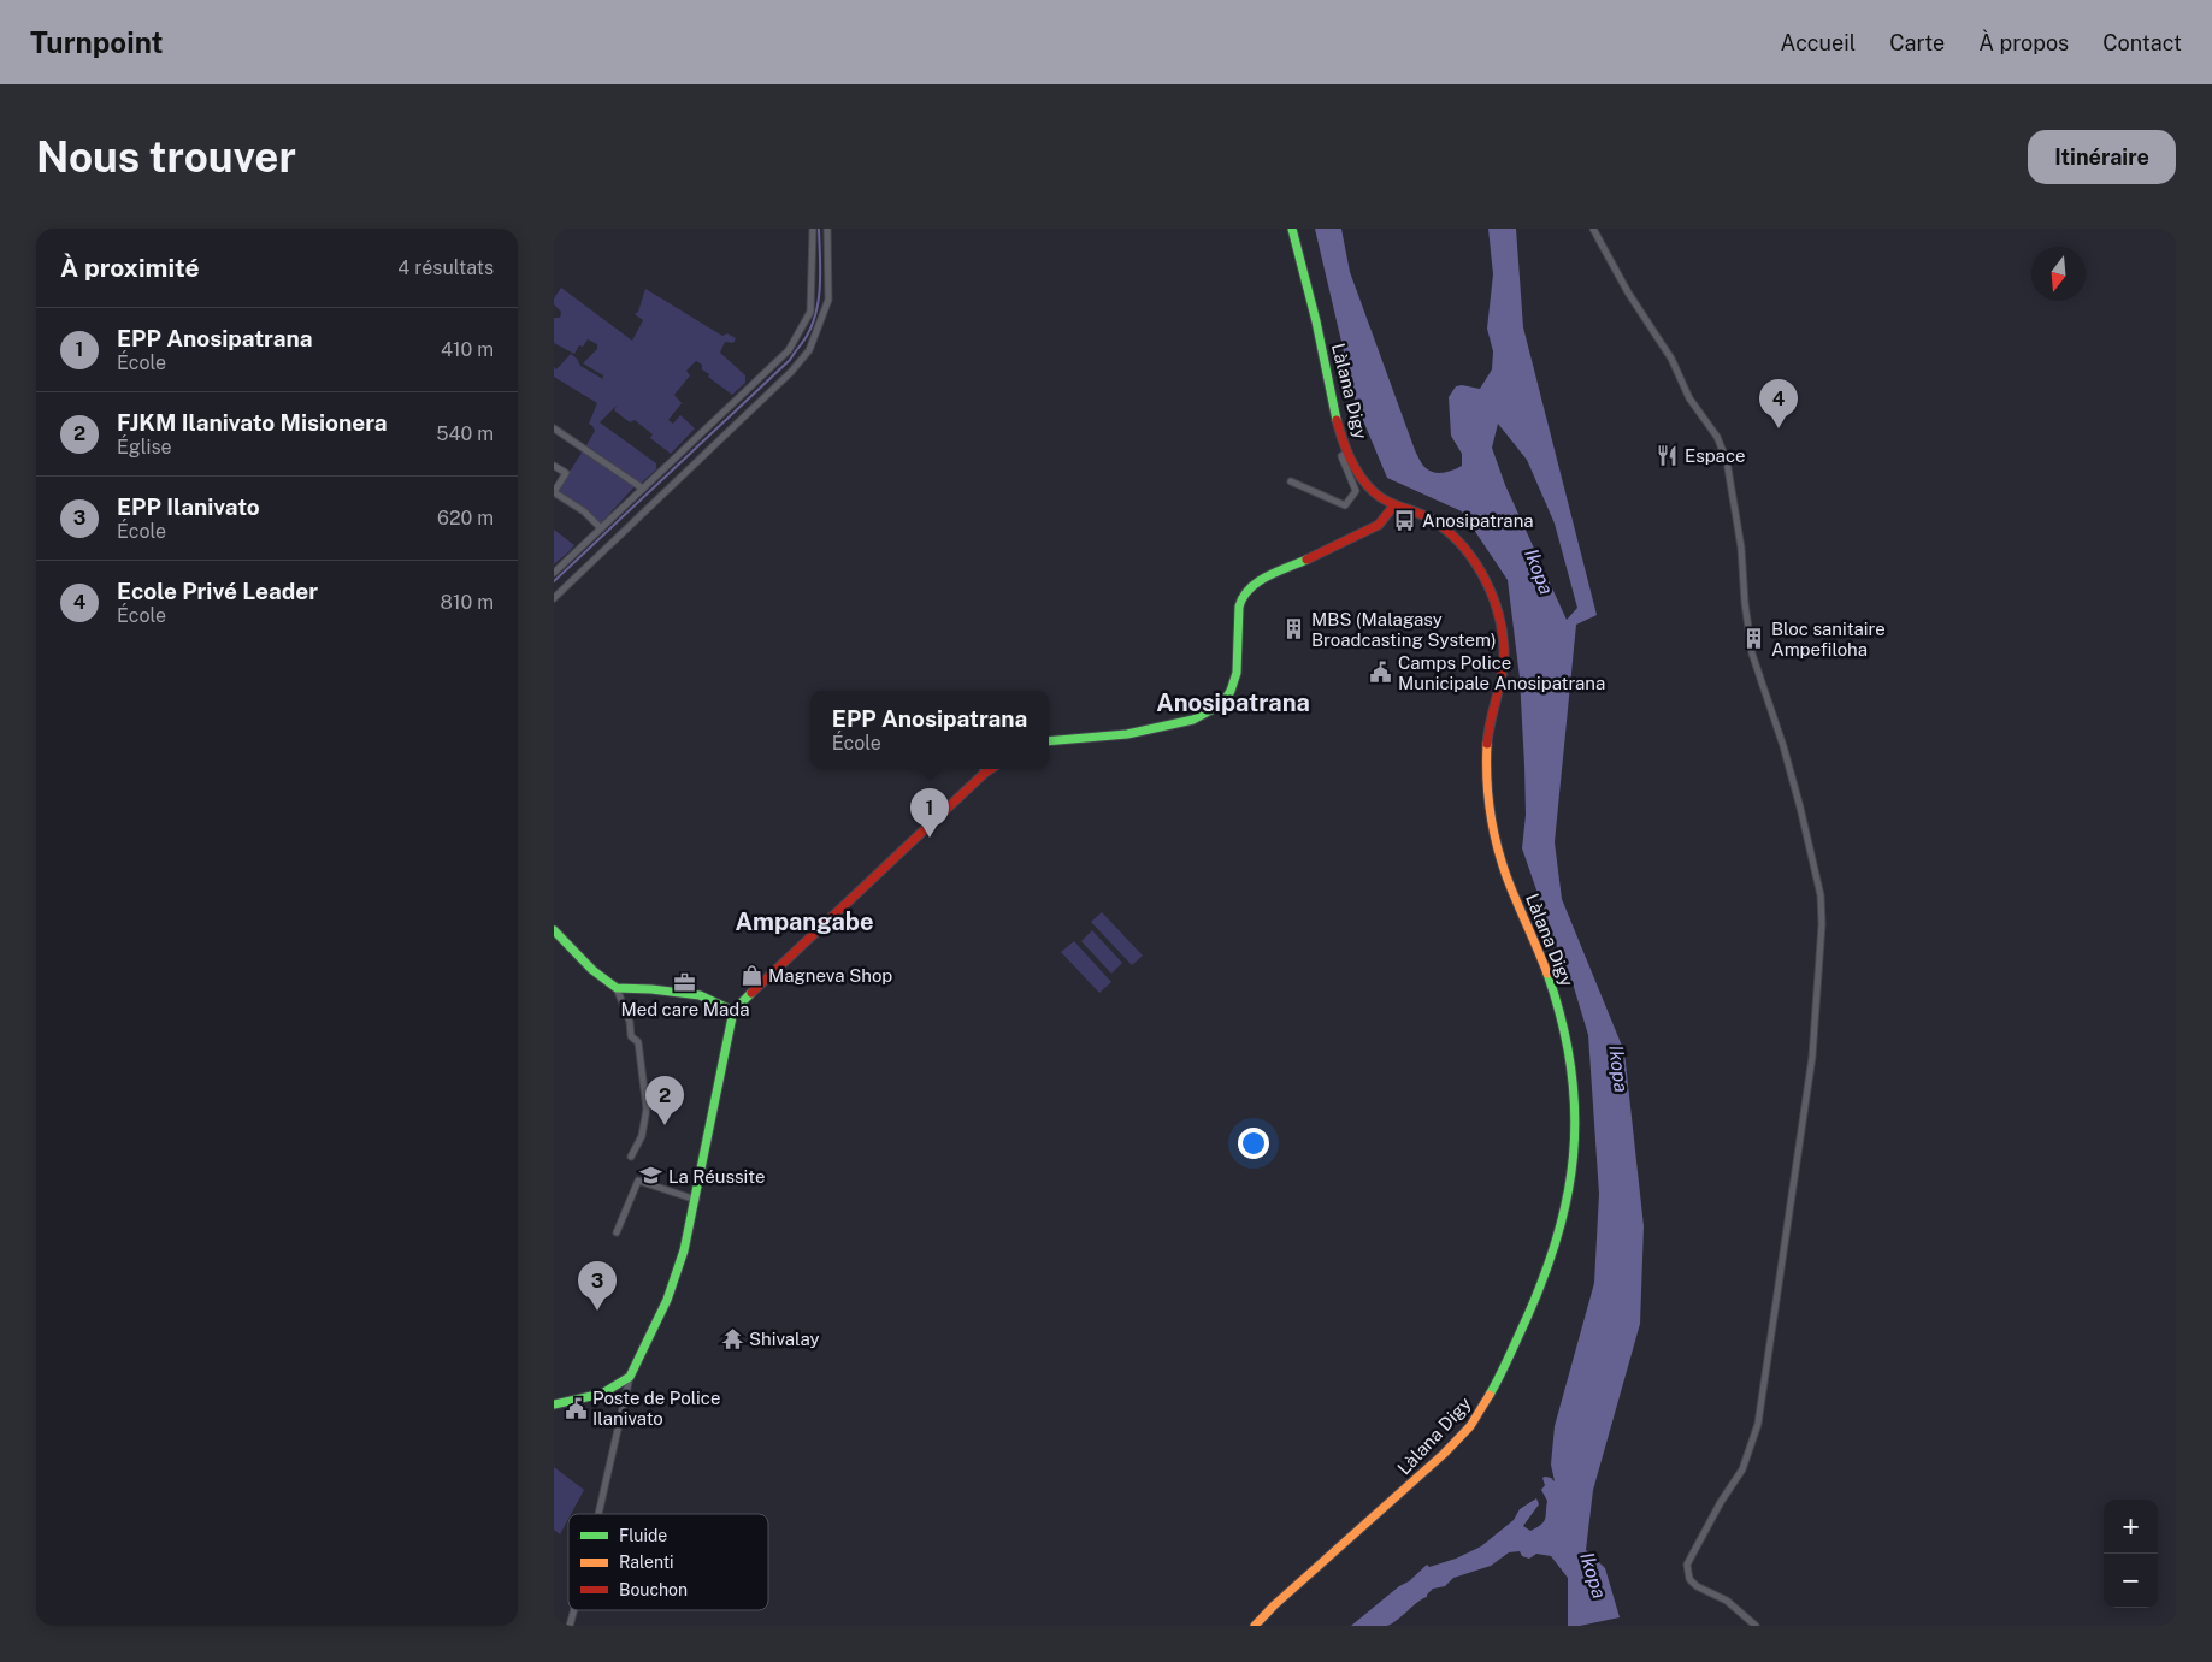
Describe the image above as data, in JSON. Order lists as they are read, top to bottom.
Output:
{
  "streets": {
    "main road": ["Làlana Digy"]
  },
  "districts": ["Anosipatrana", "Ampangabe"],
  "water": ["Ikopa"],
  "places": {
    "restaurant": ["Espace"],
    "bus stop": ["Anosipatrana"],
    "building": ["MBS (Malagasy Broadcasting System)", "Bloc sanitaire Ampefiloha"],
    "public building": ["Camps Police Municipale Anosipatrana", "Poste de Police Ilanivato"],
    "shop": ["Magneva Shop"],
    "office": ["Med care Mada"],
    "school or university": ["La Réussite"],
    "temple": ["Shivalay"]
  },
  "legend": ["Fluide", "Ralenti", "Bouchon"],
  "north": "bottom",
  "page": {
    "header": "Turnpoint",
    "nav": [
      "Accueil",
      "Carte",
      "À propos",
      "Contact"
    ],
    "buttons": "Itinéraire",
    "title": "Nous trouver",
    "heading": ["À proximité", "4 résultats"],
    "list": [
      {
        "mark": "1",
        "name": "EPP Anosipatrana",
        "note": "École",
        "value": "410 m"
      },
      {
        "mark": "2",
        "name": "FJKM Ilanivato Misionera",
        "note": "Église",
        "value": "540 m"
      },
      {
        "mark": "3",
        "name": "EPP Ilanivato",
        "note": "École",
        "value": "620 m"
      },
      {
        "mark": "4",
        "name": "Ecole Privé Leader",
        "note": "École",
        "value": "810 m"
      }
    ],
    "pins": [
      "4",
      "1",
      "2",
      "3"
    ],
    "popup": ["EPP Anosipatrana", "École"],
    "map_buttons": ["+", "−"]
  }
}
